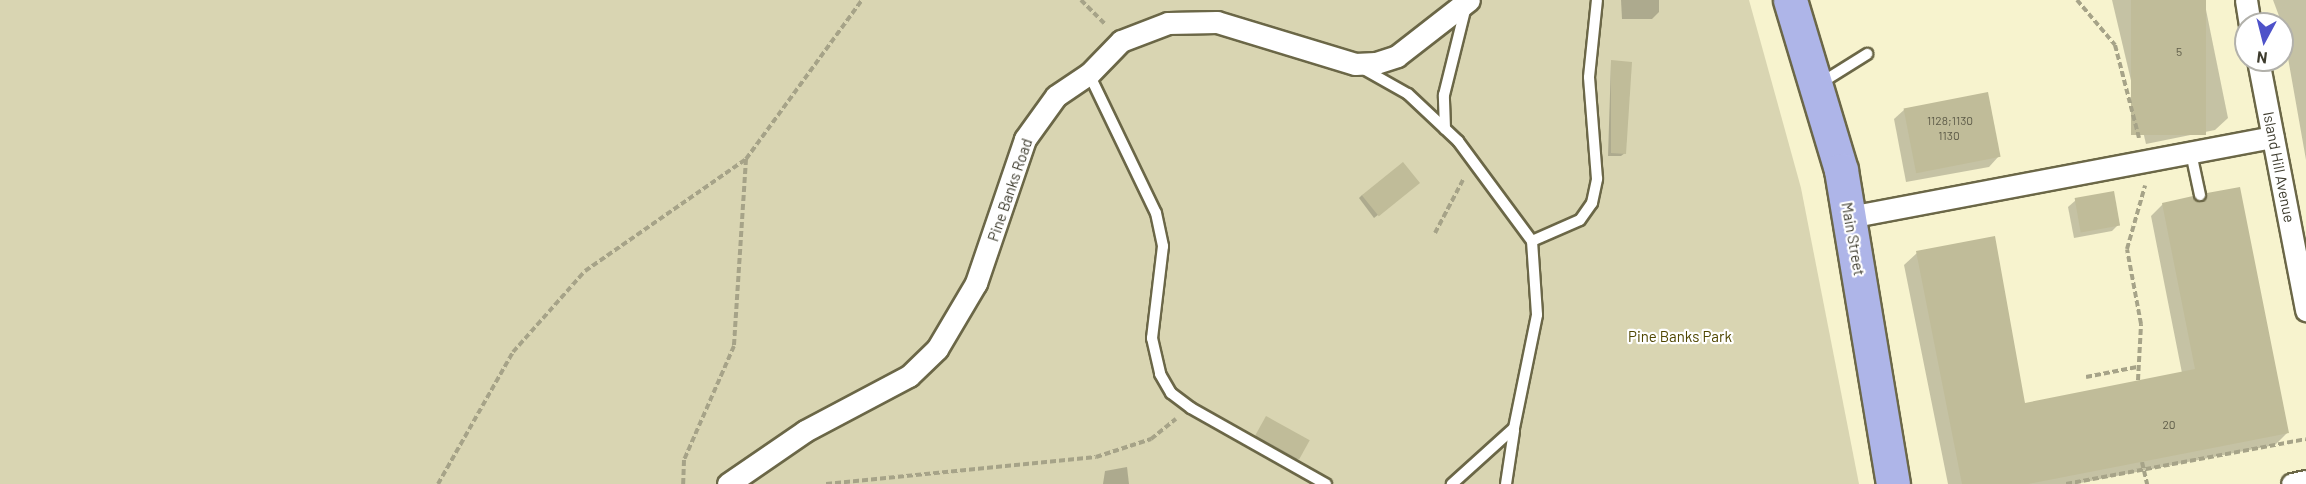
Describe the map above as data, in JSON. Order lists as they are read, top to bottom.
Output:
{
  "streets": {
    "main road": ["Main Street"],
    "street": ["Island Hill Avenue", "Pine Banks Road"]
  },
  "parks": ["Pine Banks Park"],
  "house_numbers": [
    "5",
    "1128;1130",
    "1130",
    "20"
  ],
  "north": "bottom"
}
